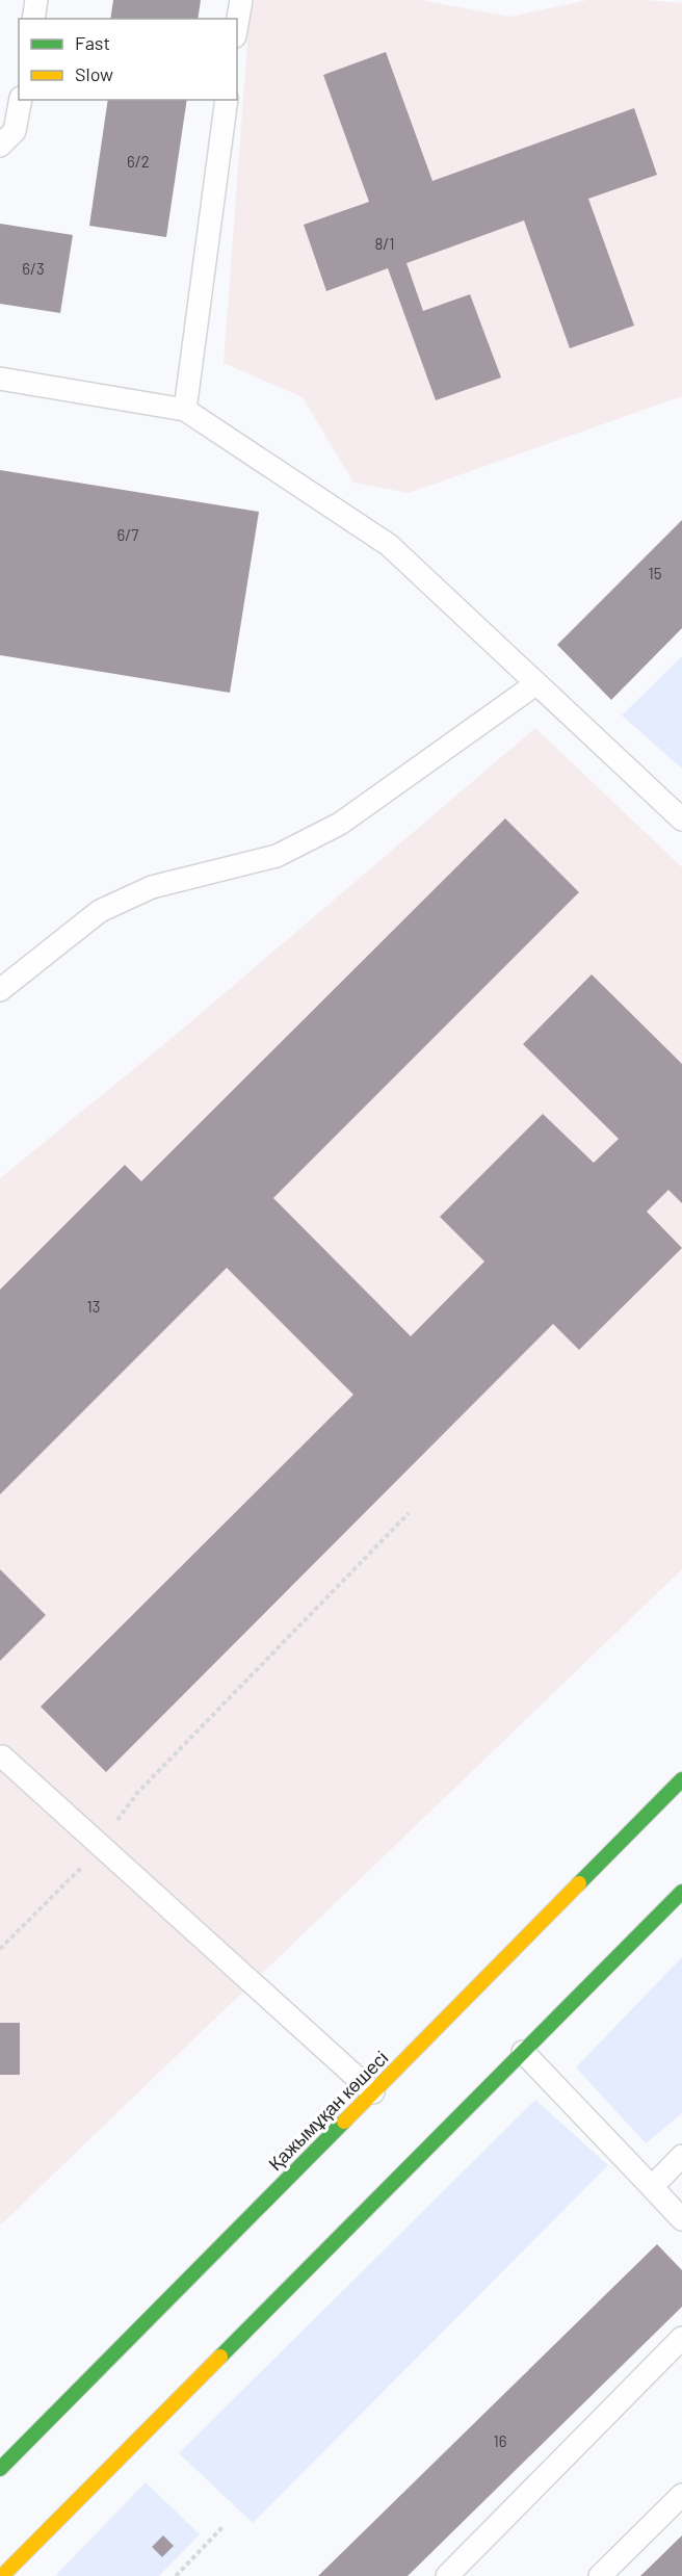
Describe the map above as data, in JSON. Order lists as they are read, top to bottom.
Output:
{
  "streets": {
    "main road": ["Қажымұқан көшесі"]
  },
  "house_numbers": [
    "6/2",
    "8/1",
    "6/3",
    "6/7",
    "15",
    "13",
    "16"
  ],
  "legend": ["Fast", "Slow"]
}
